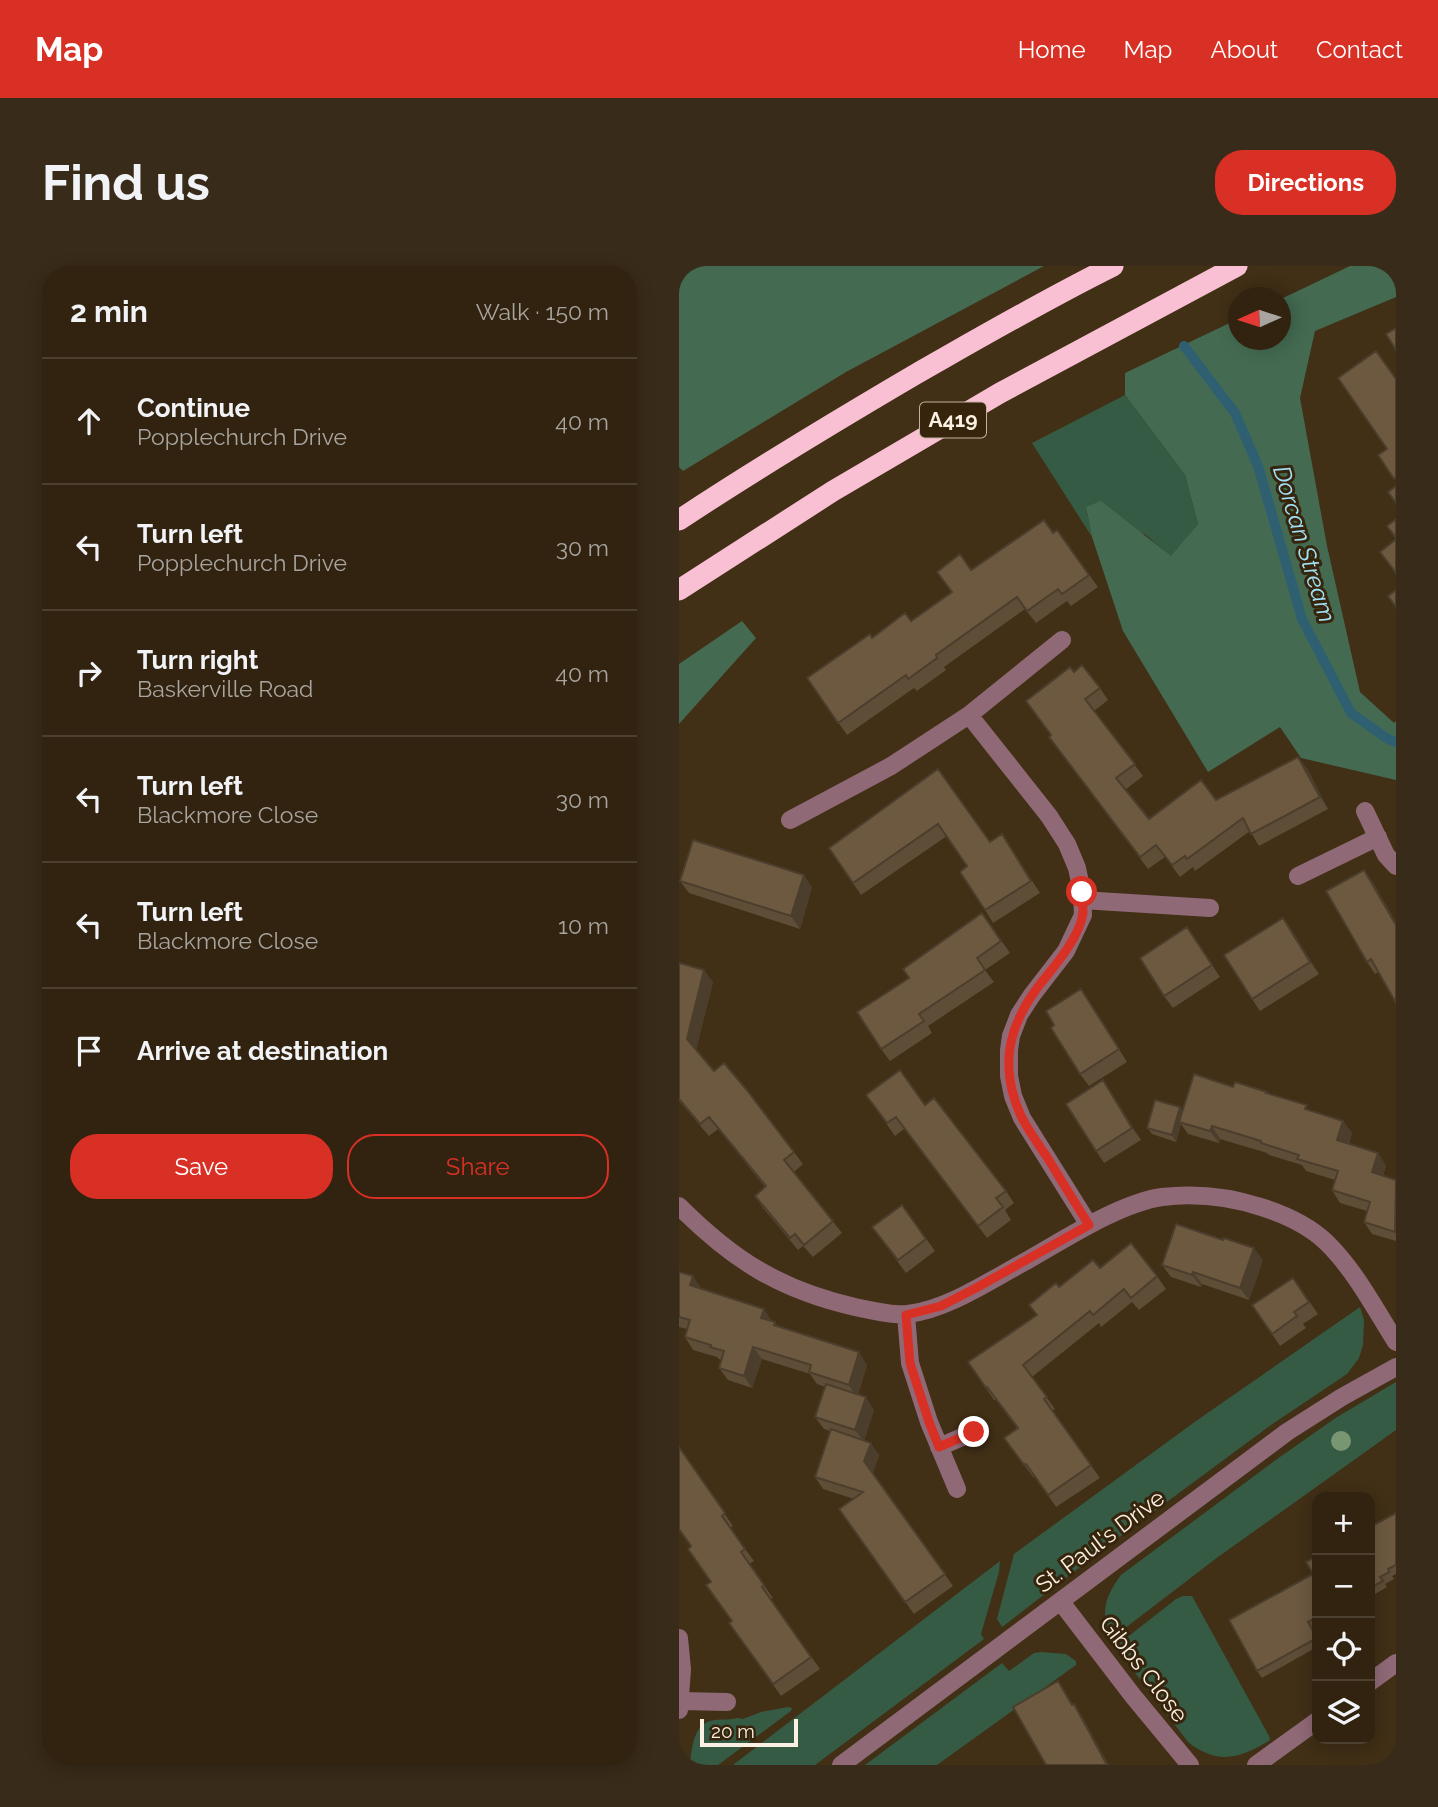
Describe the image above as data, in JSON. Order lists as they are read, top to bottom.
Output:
{
  "streets": {
    "highway": ["A419"],
    "street": ["St. Paul's Drive", "Gibbs Close"]
  },
  "crossings": [
    ["St. Paul's Drive", "Gibbs Close"]
  ],
  "water": ["Dorcan Stream"],
  "scale_bar": "20 m",
  "north": "left",
  "page": {
    "header": "Map",
    "nav": [
      "Home",
      "Map",
      "About",
      "Contact"
    ],
    "buttons": [
      "Directions",
      ["Save", "Share"]
    ],
    "title": "Find us",
    "heading": ["2 min", "Walk · 150 m"],
    "list": [
      ["Continue", "Popplechurch Drive", "40 m"],
      ["Turn left", "Popplechurch Drive", "30 m"],
      ["Turn right", "Baskerville Road", "40 m"],
      ["Turn left", "Blackmore Close", "30 m"],
      ["Turn left", "Blackmore Close", "10 m"],
      "Arrive at destination"
    ],
    "map_buttons": ["+", "−"],
    "scale": "20 m"
  }
}
